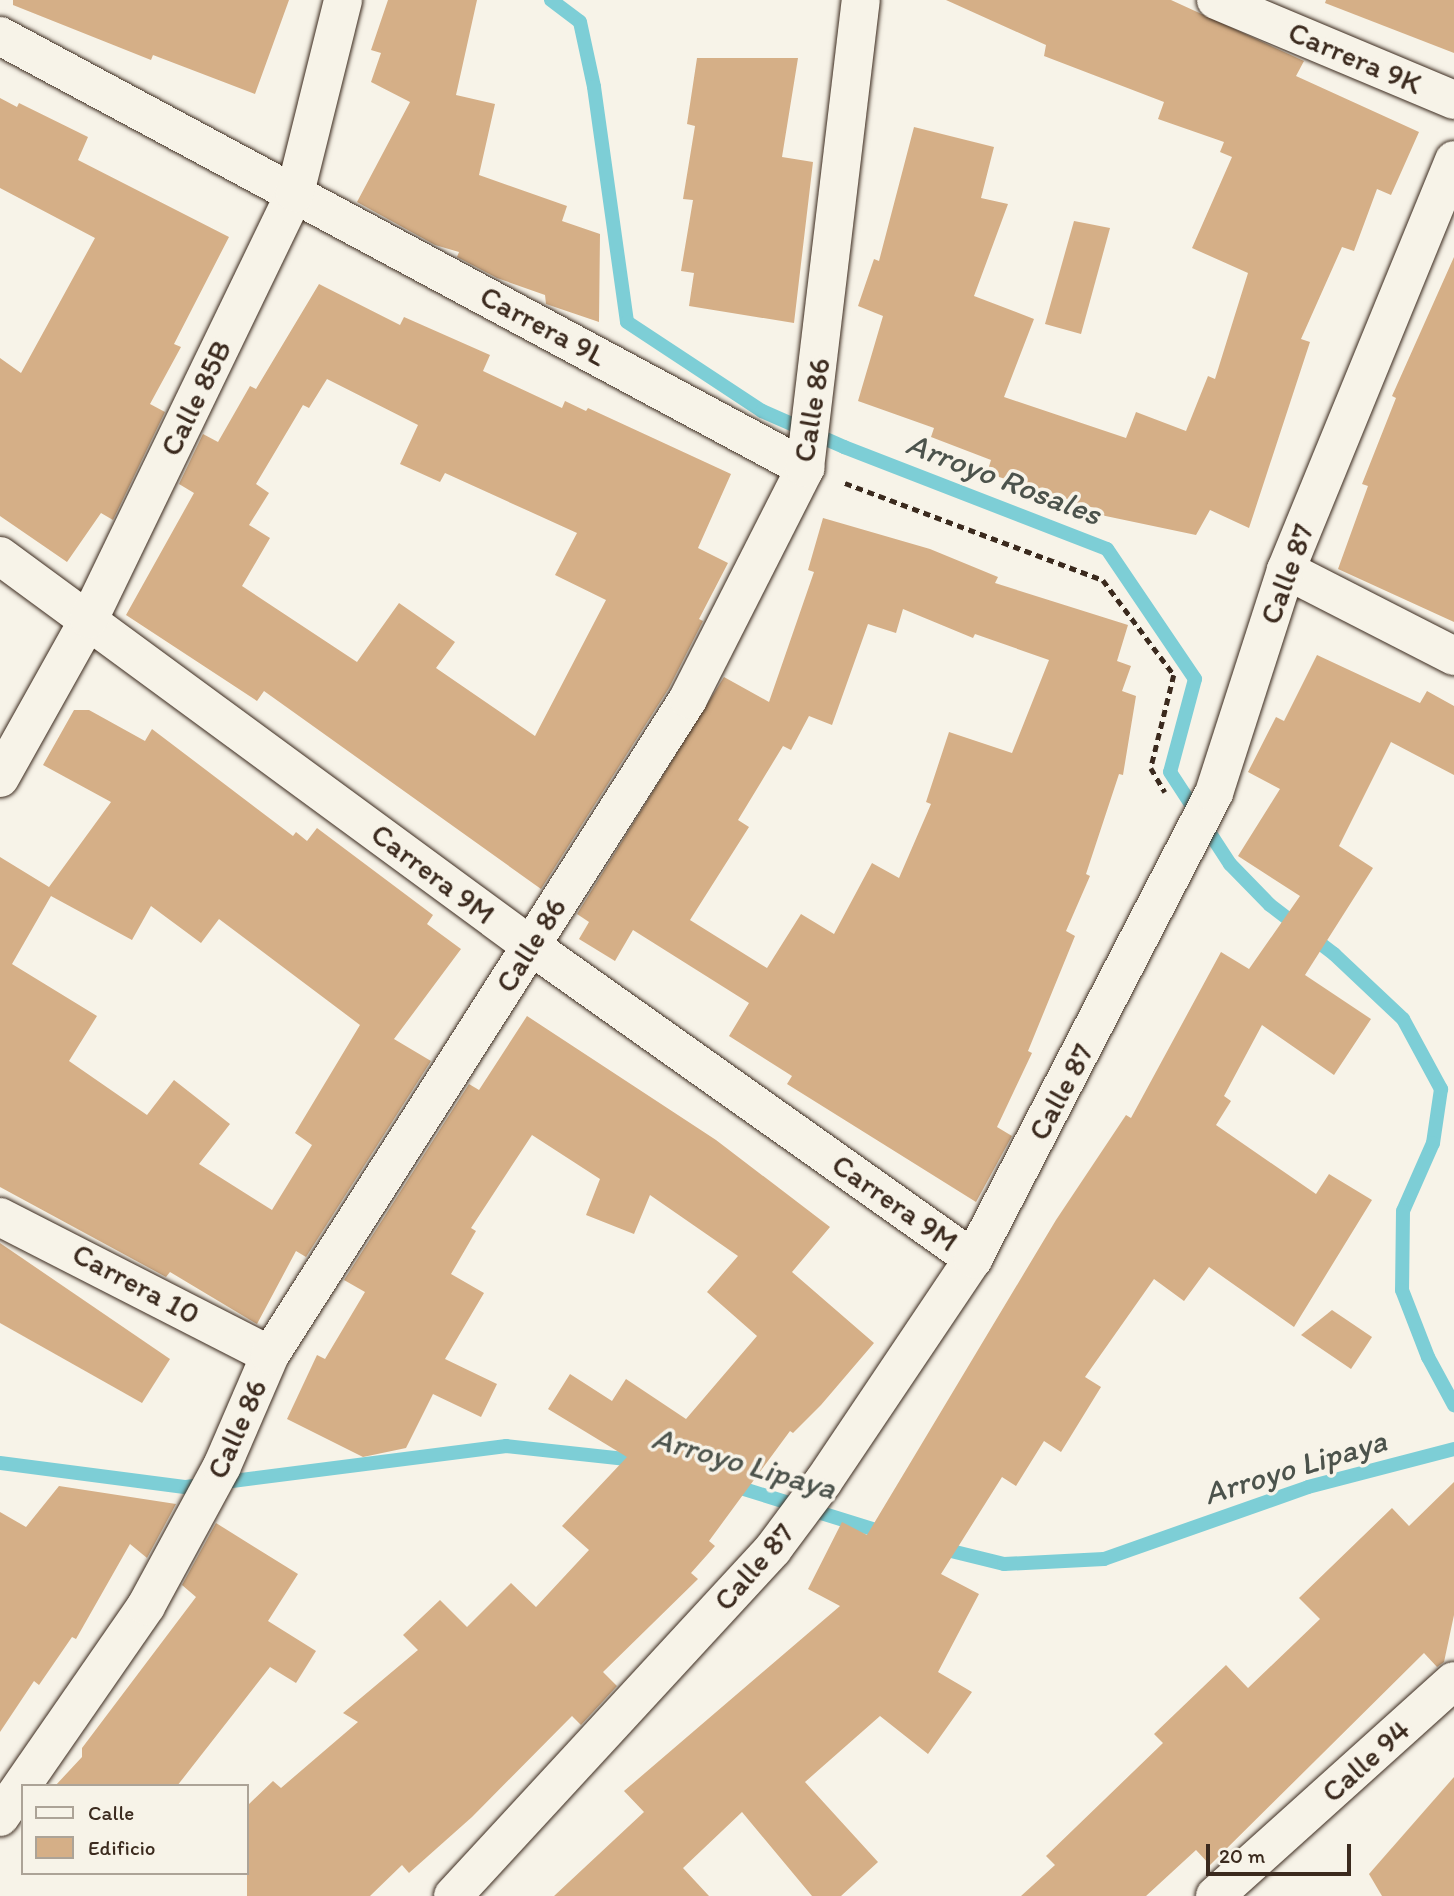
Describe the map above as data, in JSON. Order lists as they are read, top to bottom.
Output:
{
  "streets": {
    "street": [
      "Carrera 9K",
      "Carrera 9L",
      "Calle 85B",
      "Calle 86",
      "Calle 87",
      "Carrera 9M",
      "Carrera 10",
      "Calle 94"
    ]
  },
  "crossings": [
    ["Carrera 9L", "Calle 85B"],
    ["Carrera 9L", "Calle 86"],
    ["Calle 85B", "Carrera 9M"],
    ["Calle 86", "Carrera 9M"],
    ["Calle 86", "Carrera 10"],
    ["Calle 87", "Carrera 9M"]
  ],
  "water": ["Arroyo Rosales", "Arroyo Lipaya"],
  "legend": ["Calle", "Edificio"],
  "scale_bar": "20 m"
}
